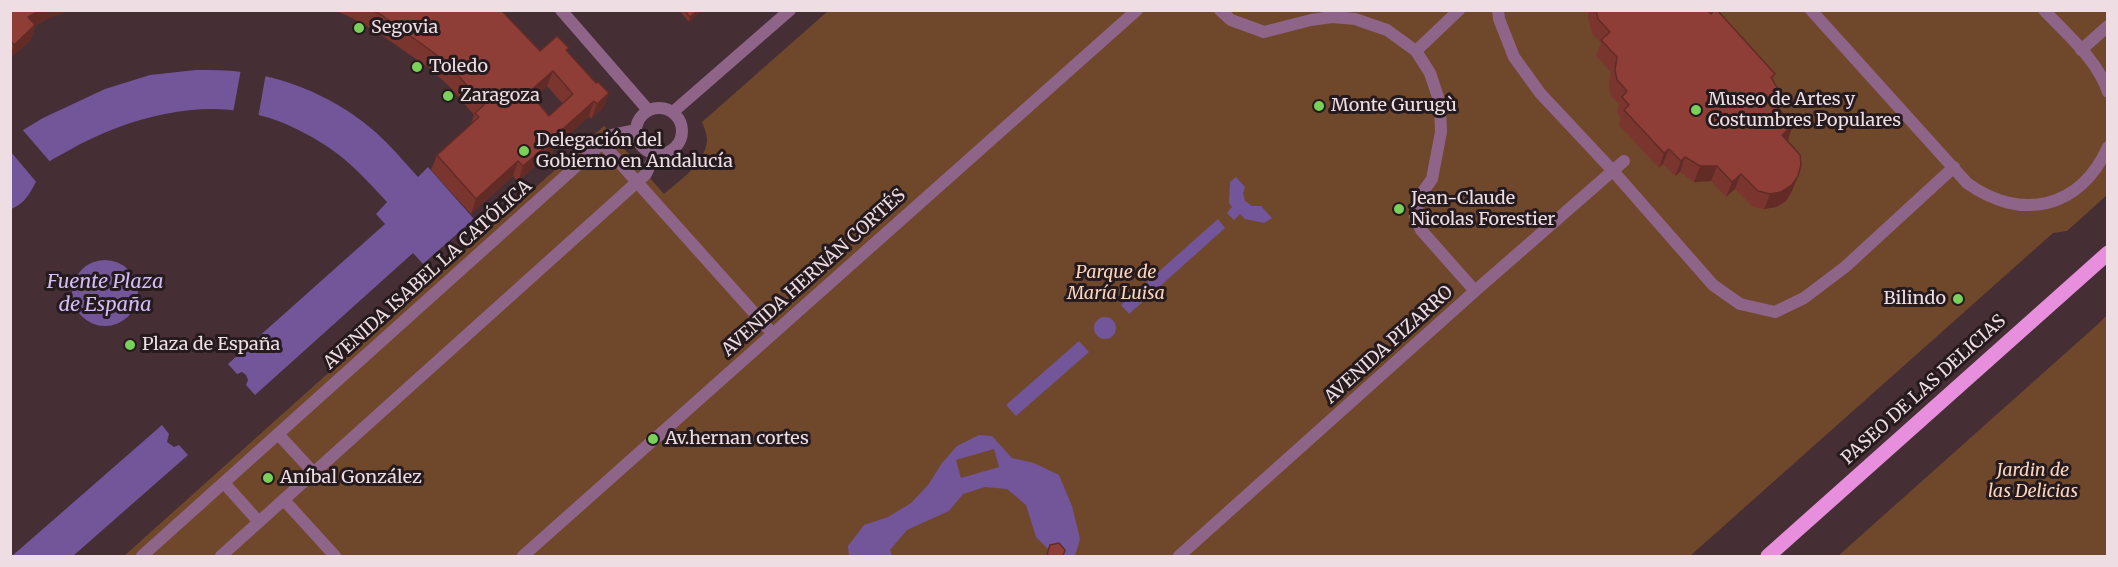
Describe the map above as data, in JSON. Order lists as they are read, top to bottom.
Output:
{
  "streets": {
    "main road": ["PASEO DE LAS DELICIAS"],
    "street": ["AVENIDA HERNÁN CORTÉS", "AVENIDA ISABEL LA CATÓLICA", "AVENIDA PIZARRO"]
  },
  "water": ["Fuente Plaza de España"],
  "parks": ["Parque de María Luisa", "Jardin de las Delicias"],
  "places": [
    "Segovia",
    "Toledo",
    "Zaragoza",
    "Monte Gurugù",
    "Museo de Artes y Costumbres Populares",
    "Delegación del Gobierno en Andalucía",
    "Jean-Claude Nicolas Forestier",
    "Bilindo",
    "Plaza de España",
    "Av.hernan cortes",
    "Aníbal González"
  ]
}
